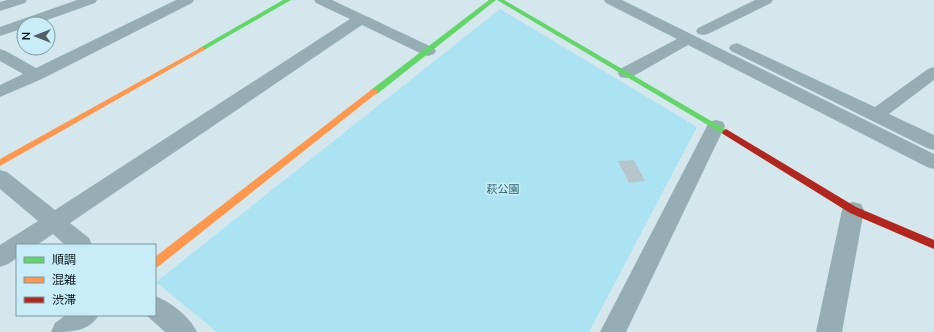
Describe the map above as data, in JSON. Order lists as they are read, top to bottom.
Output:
{
  "parks": ["萩公園"],
  "legend": ["順調", "混雑", "渋滞"],
  "north": "left"
}
